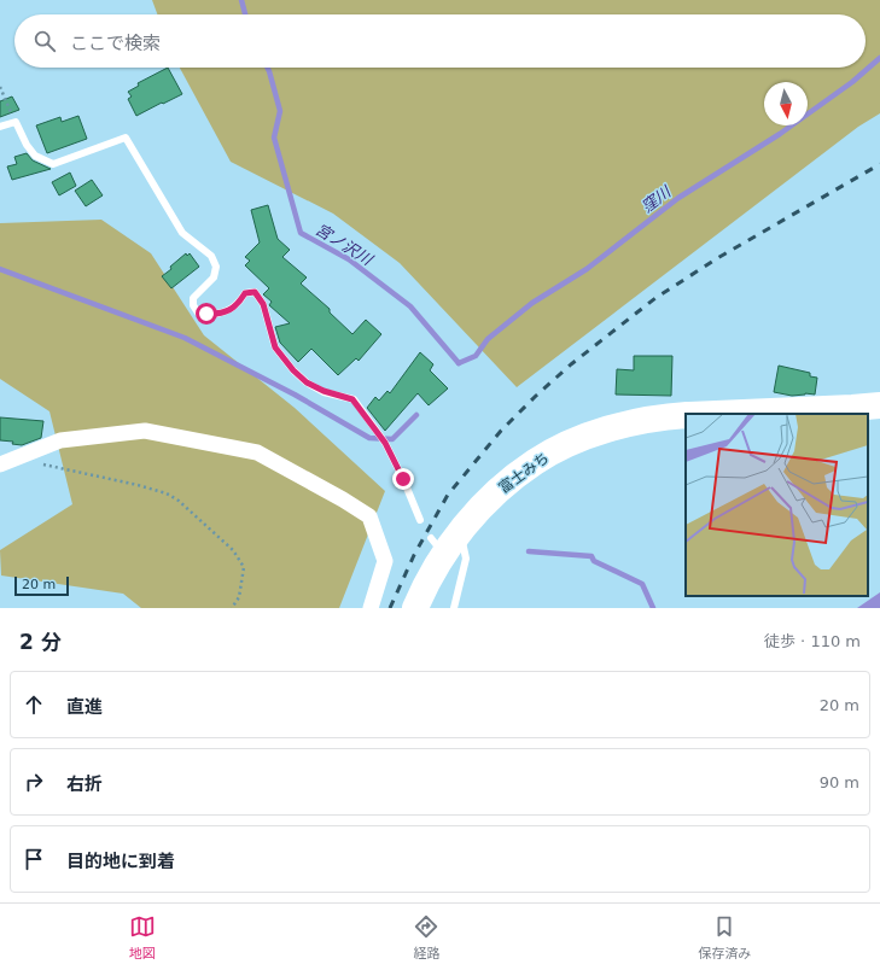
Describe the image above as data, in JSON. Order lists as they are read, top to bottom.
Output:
{
  "streets": {
    "highway": ["富士みち"]
  },
  "water": ["窪川", "宮ノ沢川"],
  "scale_bar": "20 m",
  "north": "bottom",
  "page": {
    "search": "ここで検索",
    "scale": "20 m",
    "heading": ["2 分", "徒歩 · 110 m"],
    "list": [
      ["直進", "20 m"],
      ["右折", "90 m"],
      "目的地に到着"
    ],
    "nav": ["地図", "経路", "保存済み"]
  }
}
